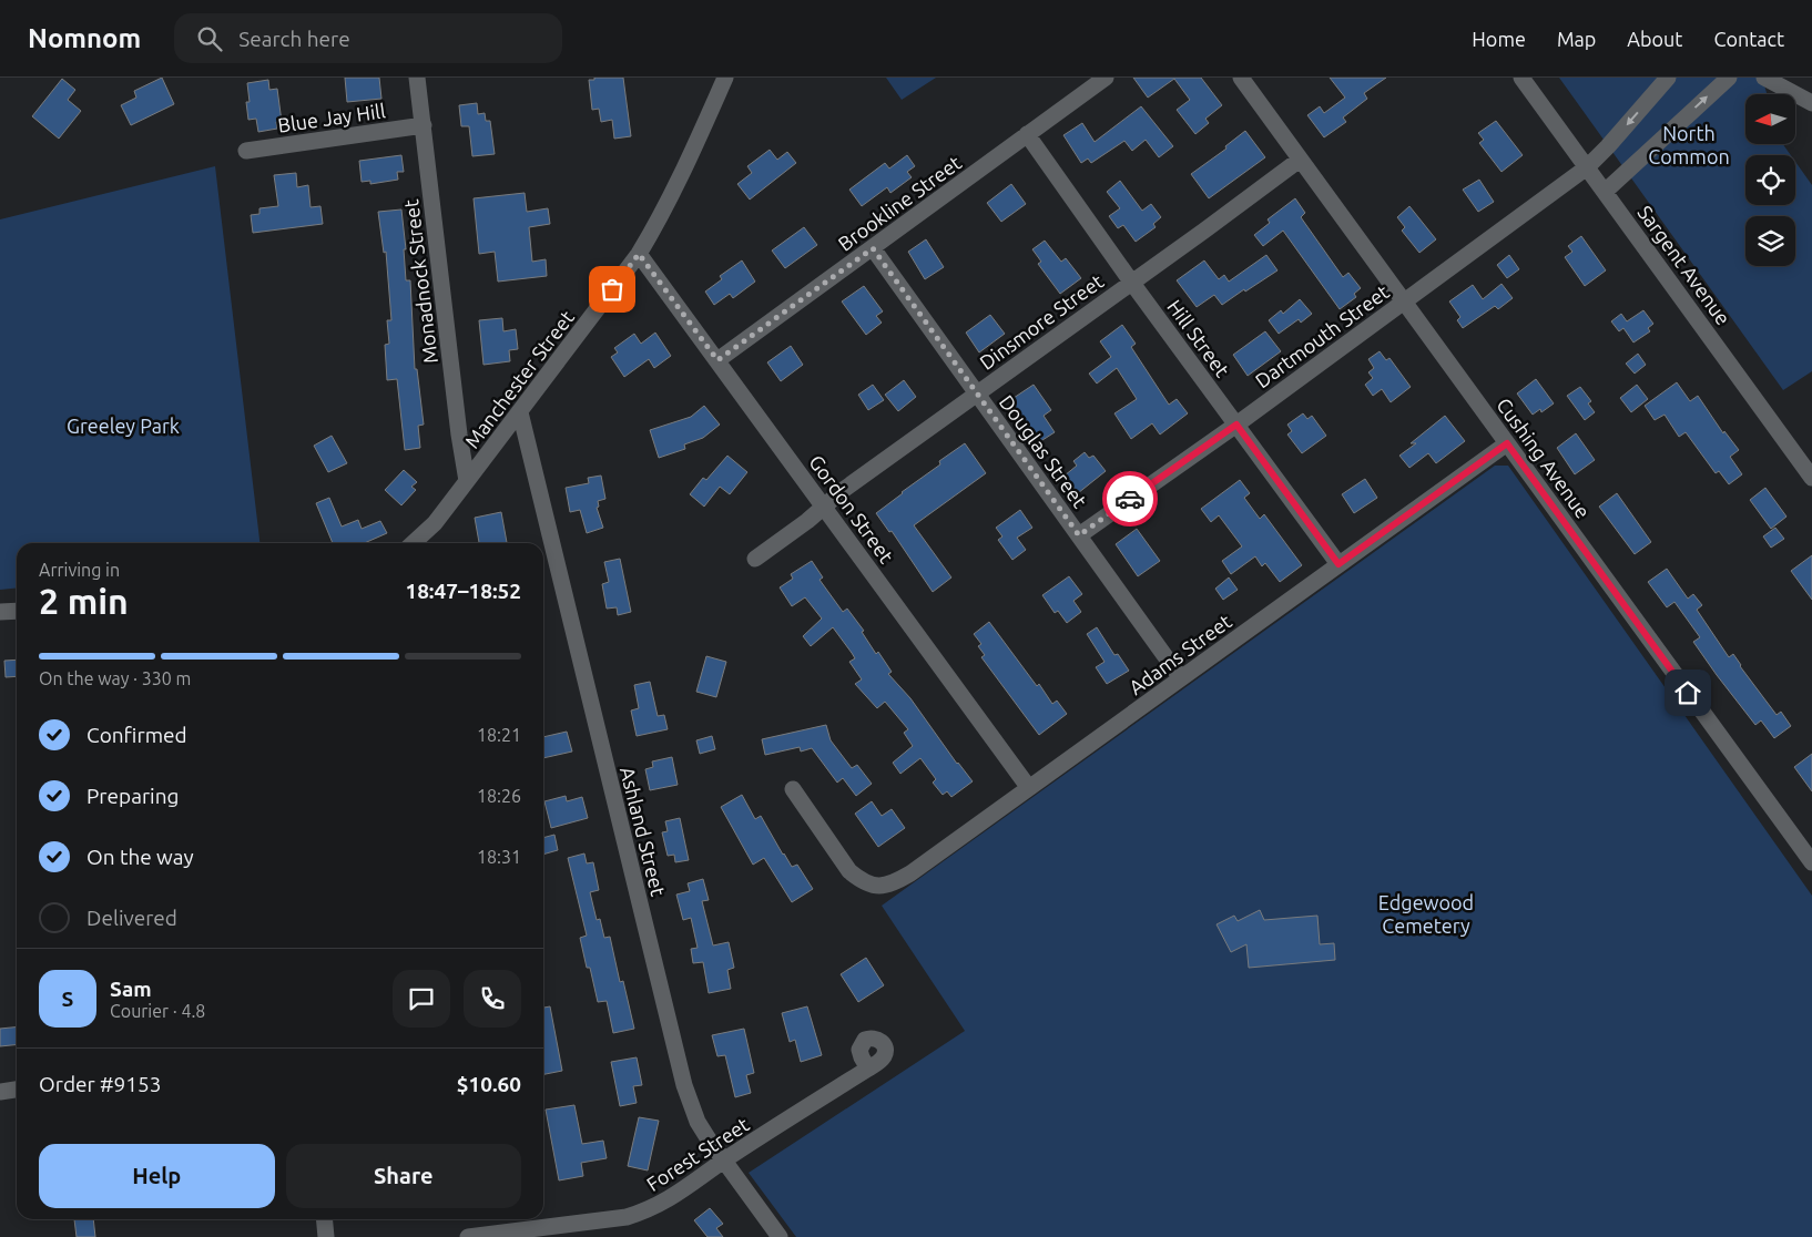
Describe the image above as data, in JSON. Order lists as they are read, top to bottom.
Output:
{
  "streets": {
    "street": [
      "Blue Jay Hill",
      "Brookline Street",
      "Sargent Avenue",
      "Monadnock Street",
      "Dinsmore Street",
      "Dartmouth Street",
      "Hill Street",
      "Manchester Street",
      "Douglas Street",
      "Cushing Avenue",
      "Gordon Street",
      "Adams Street",
      "Ashland Street",
      "Forest Street"
    ]
  },
  "crossings": [
    ["Blue Jay Hill", "Monadnock Street"],
    ["Brookline Street", "Hill Street"],
    ["Brookline Street", "Douglas Street"],
    ["Brookline Street", "Gordon Street"],
    ["Sargent Avenue", "Dartmouth Street"],
    ["Monadnock Street", "Manchester Street"],
    ["Dinsmore Street", "Hill Street"],
    ["Dinsmore Street", "Douglas Street"],
    ["Dinsmore Street", "Cushing Avenue"],
    ["Dinsmore Street", "Gordon Street"],
    ["Dartmouth Street", "Hill Street"],
    ["Dartmouth Street", "Douglas Street"],
    ["Dartmouth Street", "Cushing Avenue"],
    ["Hill Street", "Adams Street"],
    ["Manchester Street", "Gordon Street"],
    ["Manchester Street", "Ashland Street"],
    ["Douglas Street", "Adams Street"],
    ["Cushing Avenue", "Adams Street"],
    ["Gordon Street", "Adams Street"],
    ["Ashland Street", "Forest Street"]
  ],
  "parks": ["North Common", "Greeley Park", "Edgewood Cemetery"],
  "north": "left",
  "page": {
    "header": "Nomnom",
    "search": "Search here",
    "nav": [
      "Home",
      "Map",
      "About",
      "Contact"
    ],
    "heading": ["2 min", "Arriving in", "18:47–18:52"],
    "panel": [
      "Sam",
      "Courier · 4.8",
      "Order #9153",
      "$10.60"
    ],
    "bar": "On the way · 330 m",
    "list": [
      ["Confirmed", "18:21"],
      ["Preparing", "18:26"],
      ["On the way", "18:31"],
      "Delivered"
    ],
    "round": "S",
    "buttons": ["Help", "Share"]
  }
}
